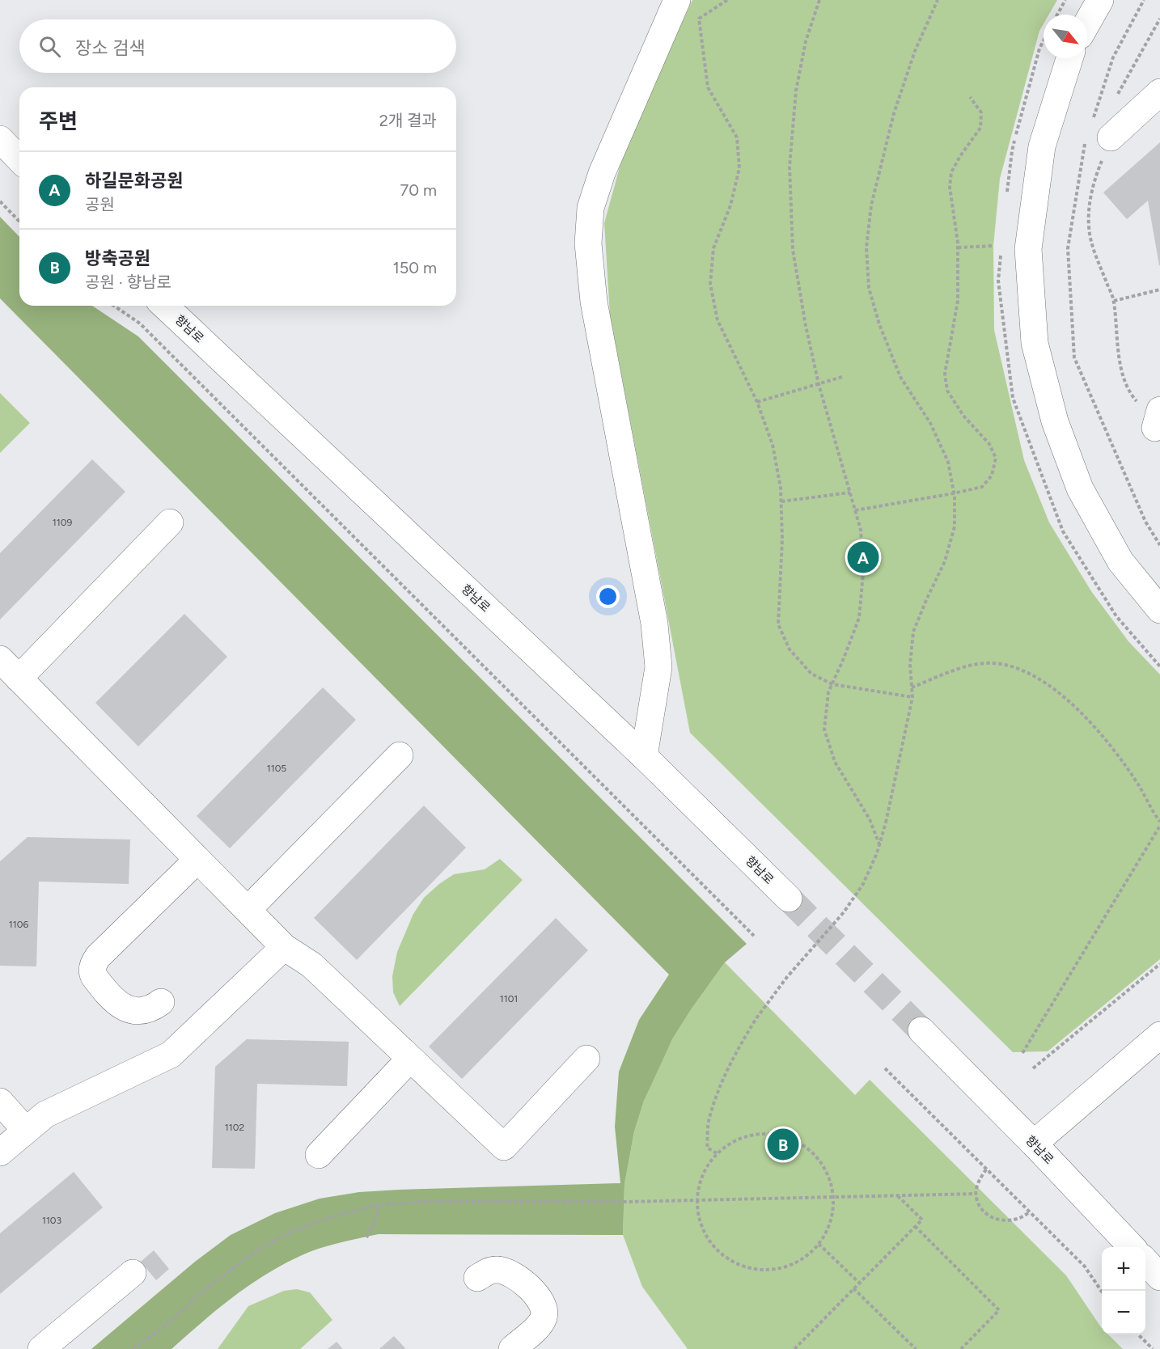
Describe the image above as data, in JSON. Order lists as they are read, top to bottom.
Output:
{
  "streets": {
    "street": ["향남로"]
  },
  "house_numbers": [
    "1109",
    "1105",
    "1106",
    "1101",
    "1102",
    "1103"
  ],
  "north": "bottom right",
  "page": {
    "search": "장소 검색",
    "heading": ["주변", "2개 결과"],
    "list": [
      {
        "mark": "A",
        "name": "하길문화공원",
        "note": "공원",
        "value": "70 m"
      },
      {
        "mark": "B",
        "name": "방축공원",
        "note": "공원 · 향남로",
        "value": "150 m"
      }
    ],
    "pins": ["A", "B"],
    "map_buttons": ["+", "−"]
  }
}
